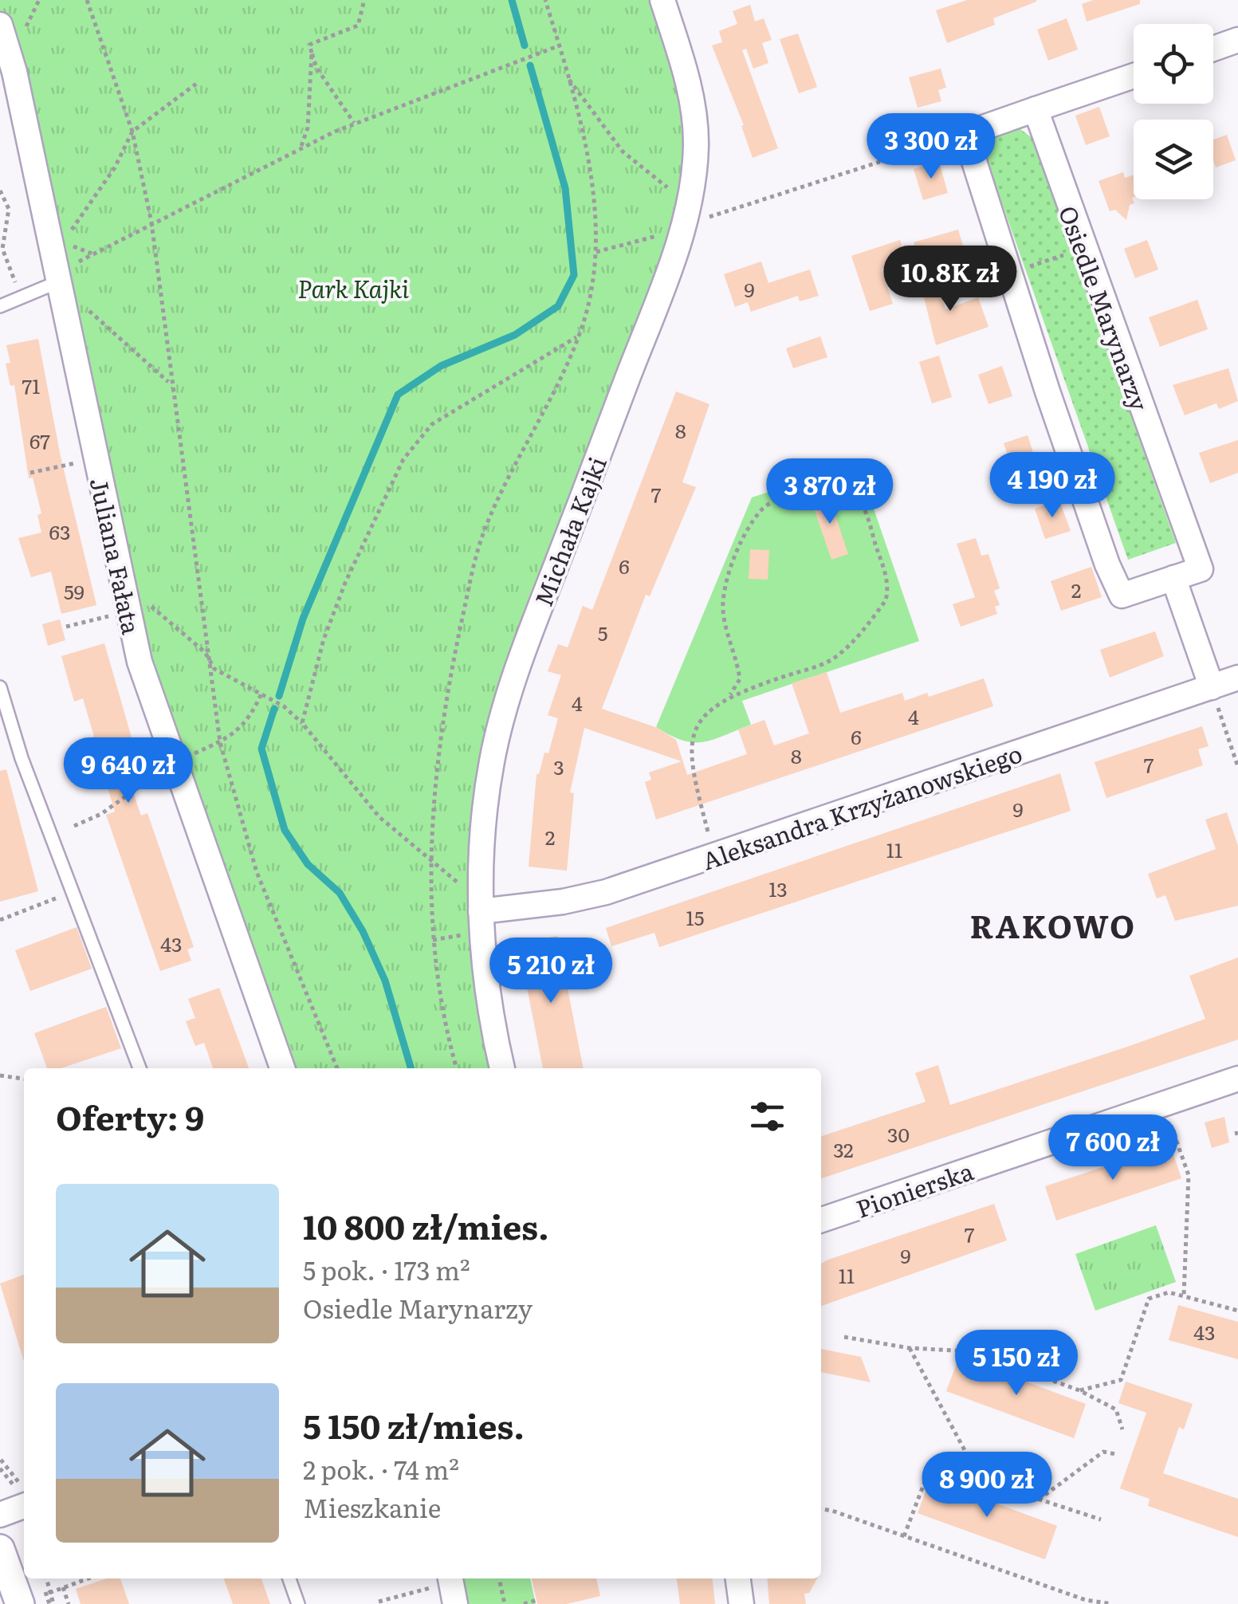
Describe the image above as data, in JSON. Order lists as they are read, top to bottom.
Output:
{
  "streets": {
    "street": [
      "Osiedle Marynarzy",
      "Michała Kajki",
      "Juliana Fałata",
      "Aleksandra Krzyżanowskiego",
      "Pionierska"
    ]
  },
  "crossings": [
    ["Michała Kajki", "Aleksandra Krzyżanowskiego"]
  ],
  "districts": ["RAKOWO"],
  "parks": ["Park Kajki"],
  "house_numbers": [
    "9",
    "71",
    "8",
    "67",
    "7",
    "63",
    "6",
    "2",
    "59",
    "5",
    "4",
    "4",
    "6",
    "8",
    "7",
    "3",
    "9",
    "2",
    "11",
    "13",
    "15",
    "43",
    "30",
    "32",
    "7",
    "9",
    "11",
    "43"
  ],
  "page": {
    "price": [
      "3 300 zł",
      "10.8K zł",
      "4 190 zł",
      "3 870 zł",
      "9 640 zł",
      "5 210 zł",
      "7 600 zł",
      "5 150 zł",
      "8 900 zł"
    ],
    "heading": "Oferty: 9",
    "list": [
      {
        "name": "10 800 zł/mies.",
        "note": "5 pok. · 173 m² · Osiedle Marynarzy"
      },
      {
        "name": "5 150 zł/mies.",
        "note": "2 pok. · 74 m² · Mieszkanie"
      }
    ]
  }
}
